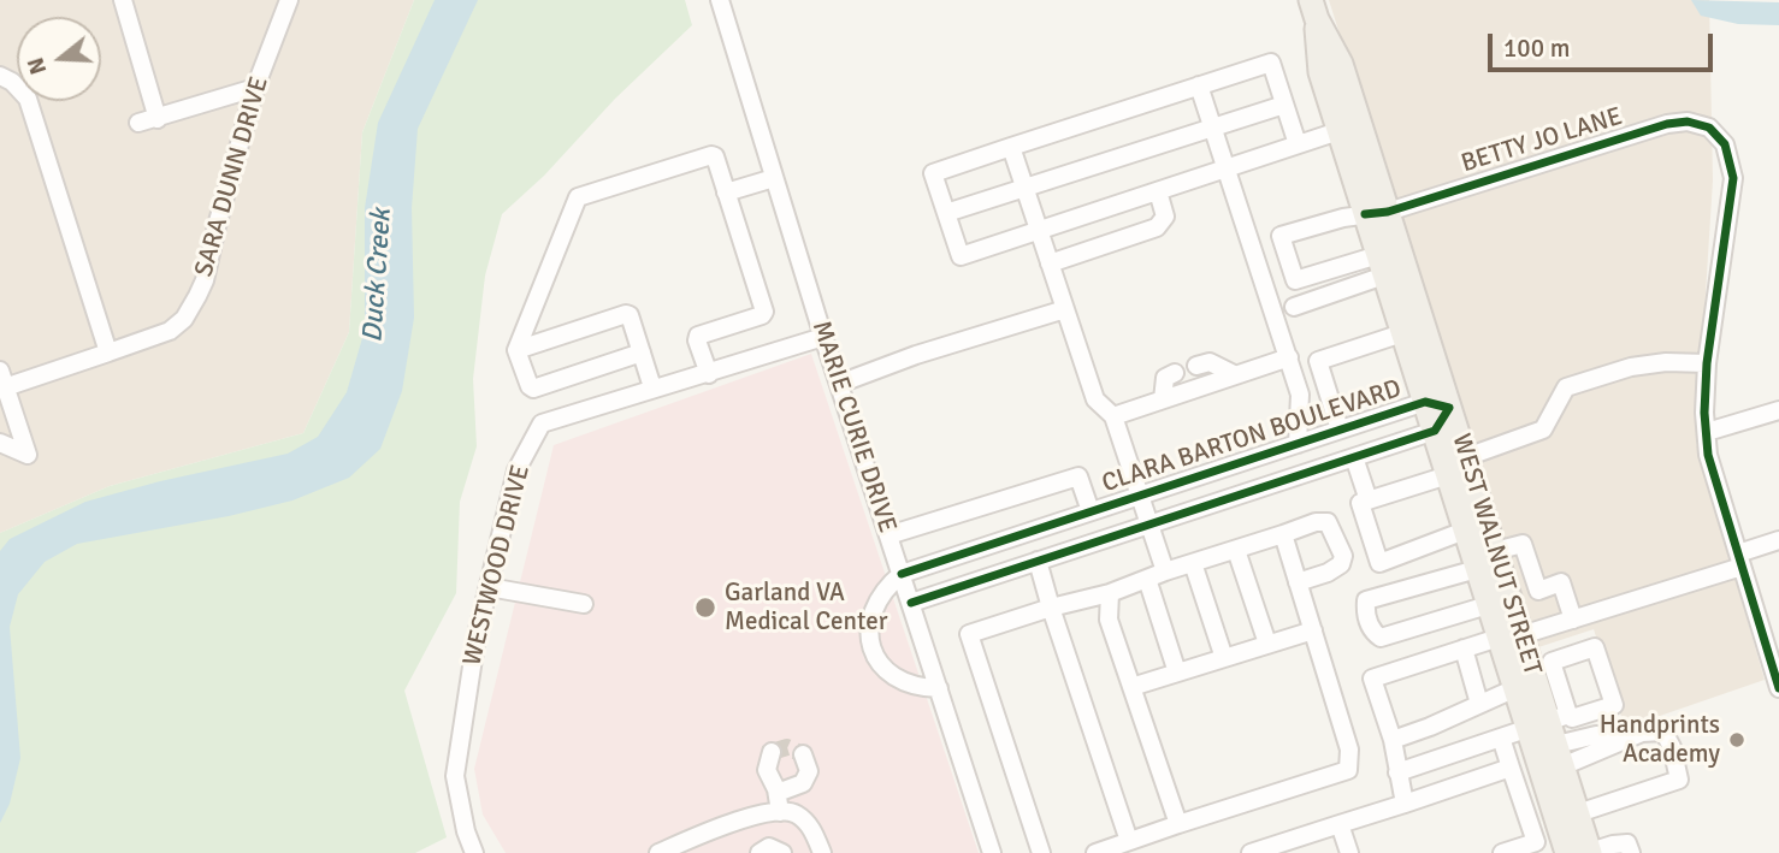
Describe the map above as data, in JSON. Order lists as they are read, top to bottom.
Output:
{
  "streets": {
    "main road": ["WEST WALNUT STREET"],
    "street": [
      "BETTY JO LANE",
      "SARA DUNN DRIVE",
      "MARIE CURIE DRIVE",
      "CLARA BARTON BOULEVARD",
      "WESTWOOD DRIVE"
    ]
  },
  "crossings": [
    ["BETTY JO LANE", "WEST WALNUT STREET"],
    ["MARIE CURIE DRIVE", "CLARA BARTON BOULEVARD"],
    ["MARIE CURIE DRIVE", "WESTWOOD DRIVE"],
    ["CLARA BARTON BOULEVARD", "WEST WALNUT STREET"]
  ],
  "water": ["Duck Creek"],
  "places": ["Garland VA Medical Center", "Handprints Academy"],
  "scale_bar": "100 m",
  "north": "left"
}
